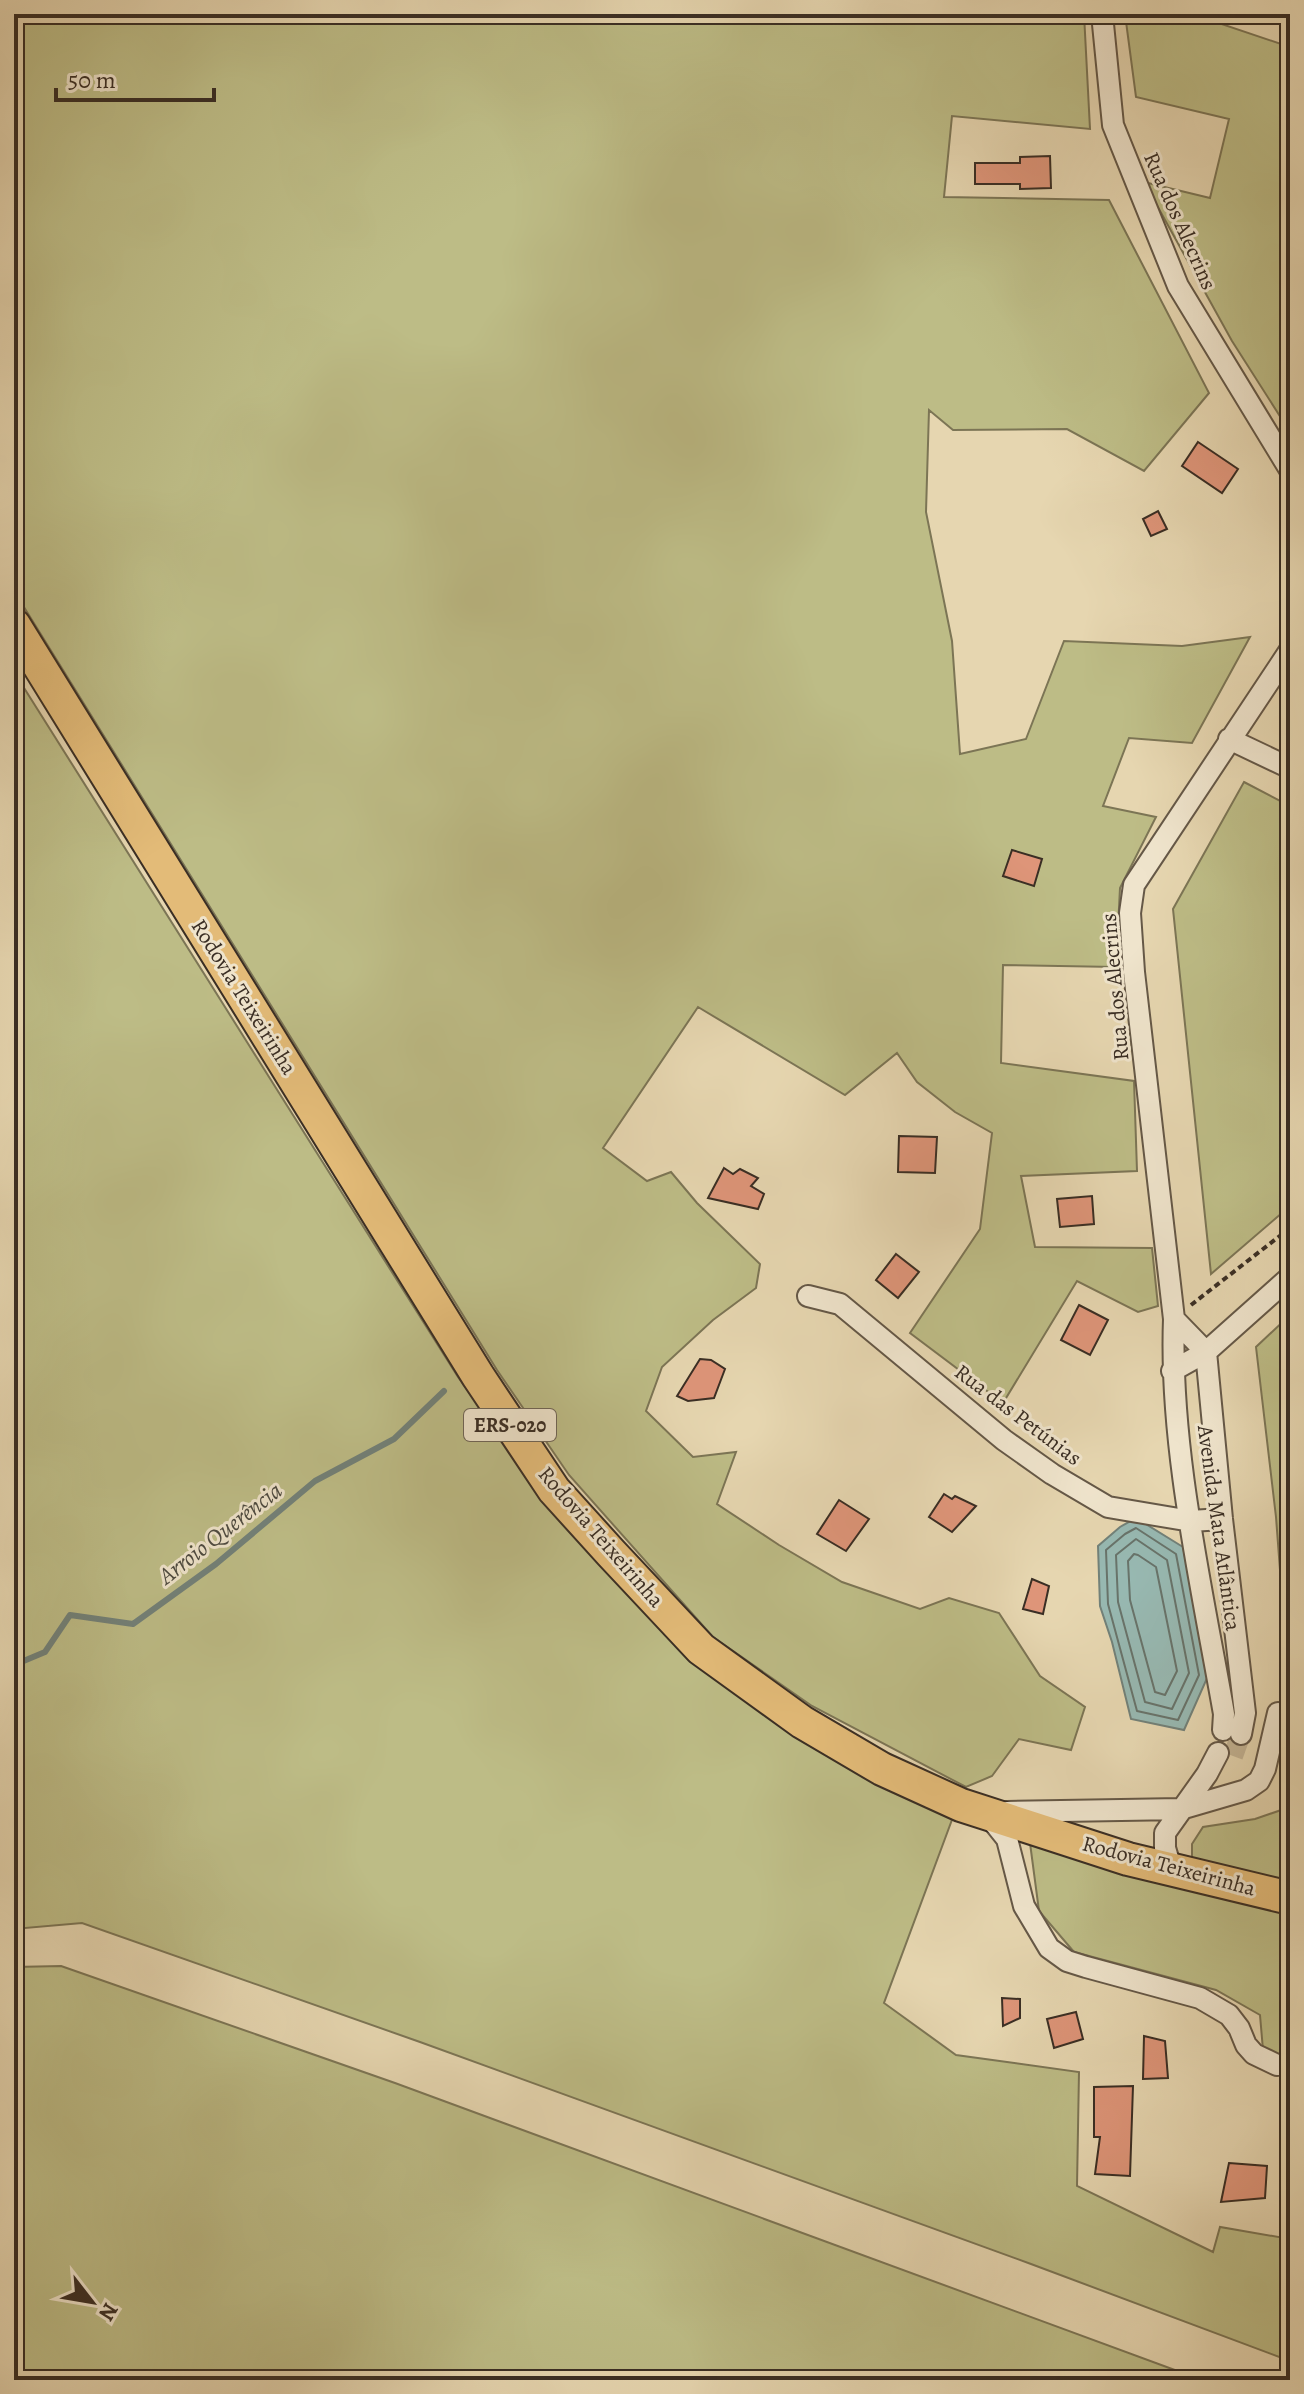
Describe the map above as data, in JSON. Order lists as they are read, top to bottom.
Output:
{
  "streets": {
    "main road": ["Rodovia Teixeirinha", "ERS-020"],
    "street": ["Rua dos Alecrins", "Rua das Petúnias", "Avenida Mata Atlântica"]
  },
  "crossings": [
    ["Rua dos Alecrins", "Avenida Mata Atlântica"],
    ["Rua das Petúnias", "Avenida Mata Atlântica"]
  ],
  "water": ["Arroio Querência"],
  "scale_bar": "50 m",
  "north": "bottom right"
}
